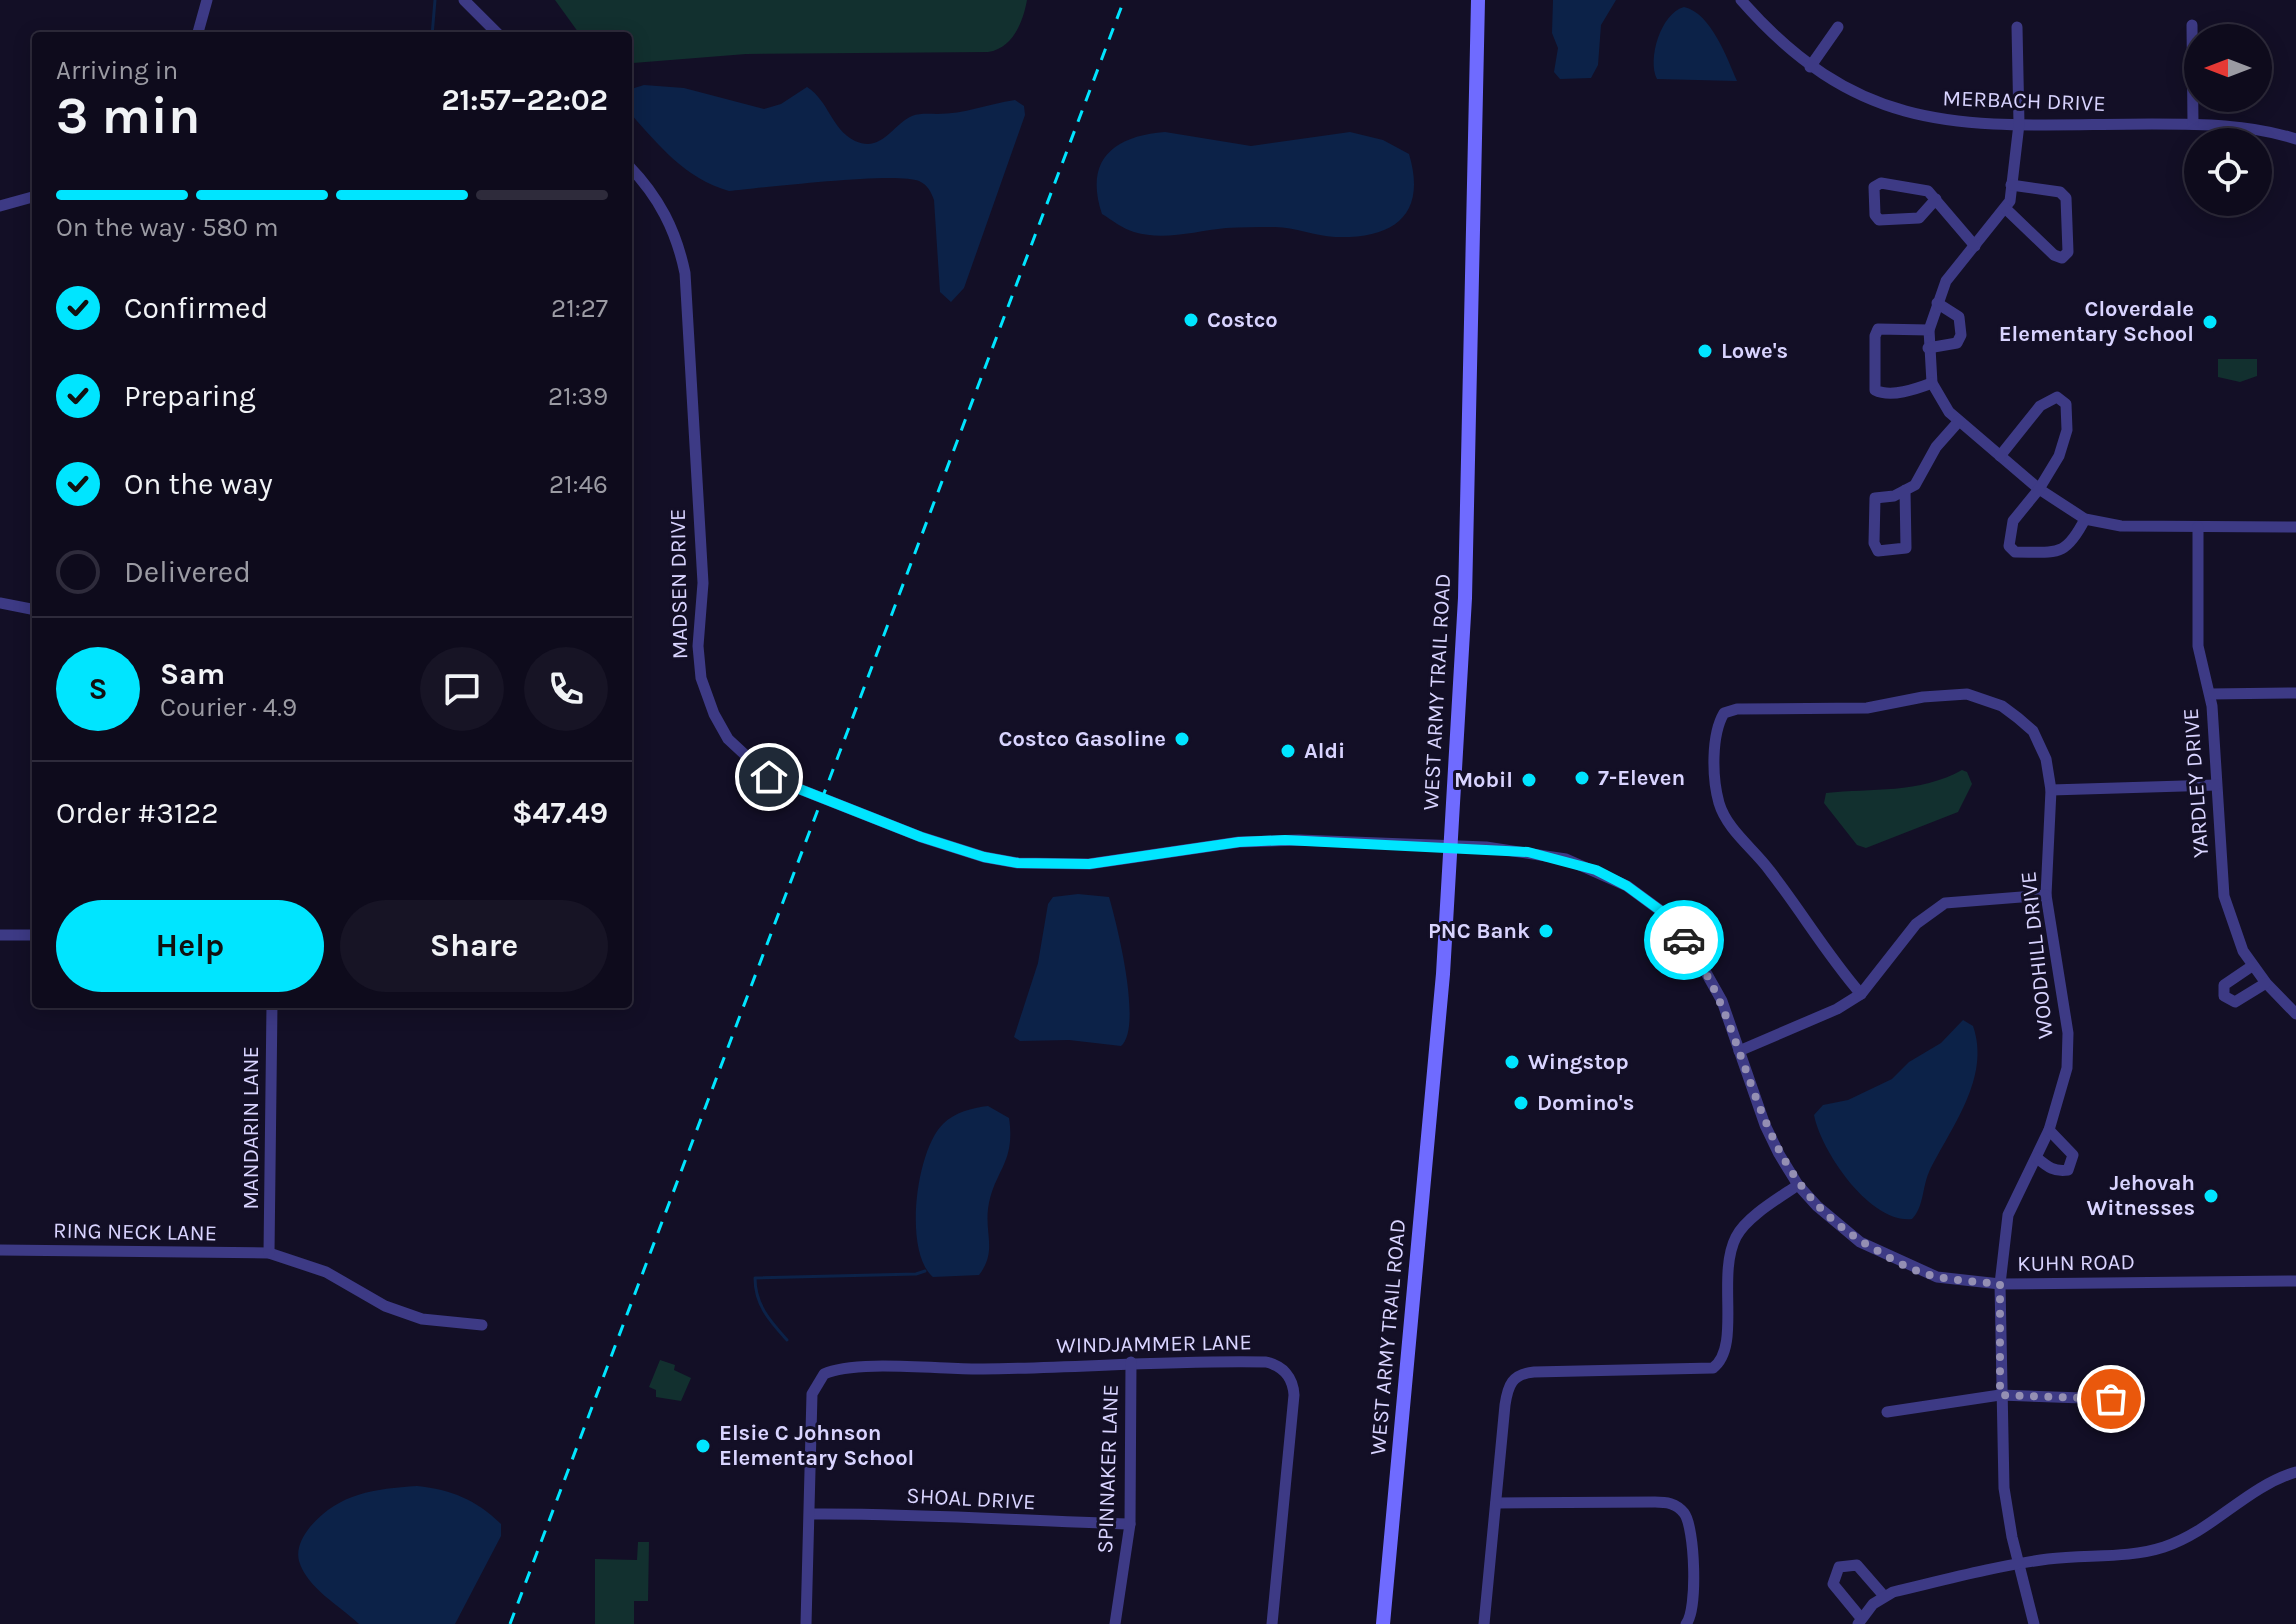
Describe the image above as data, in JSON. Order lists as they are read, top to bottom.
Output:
{
  "streets": {
    "main road": ["WEST ARMY TRAIL ROAD"],
    "street": [
      "MERBACH DRIVE",
      "MADSEN DRIVE",
      "YARDLEY DRIVE",
      "WOODHILL DRIVE",
      "MANDARIN LANE",
      "RING NECK LANE",
      "KUHN ROAD",
      "WINDJAMMER LANE",
      "SPINNAKER LANE",
      "SHOAL DRIVE"
    ]
  },
  "crossings": [
    ["MADSEN DRIVE", "WEST ARMY TRAIL ROAD"],
    ["MADSEN DRIVE", "KUHN ROAD"],
    ["WEST ARMY TRAIL ROAD", "KUHN ROAD"],
    ["WOODHILL DRIVE", "KUHN ROAD"],
    ["MANDARIN LANE", "RING NECK LANE"],
    ["WINDJAMMER LANE", "SPINNAKER LANE"],
    ["WINDJAMMER LANE", "SHOAL DRIVE"],
    ["SPINNAKER LANE", "SHOAL DRIVE"]
  ],
  "places": [
    "Costco",
    "Cloverdale Elementary School",
    "Lowe's",
    "Costco Gasoline",
    "Aldi",
    "7-Eleven",
    "Mobil",
    "PNC Bank",
    "Wingstop",
    "Domino's",
    "Jehovah Witnesses",
    "Elsie C Johnson Elementary School"
  ],
  "north": "left",
  "page": {
    "heading": ["3 min", "Arriving in", "21:57–22:02"],
    "panel": [
      "Sam",
      "Courier · 4.9",
      "Order #3122",
      "$47.49"
    ],
    "bar": "On the way · 580 m",
    "list": [
      ["Confirmed", "21:27"],
      ["Preparing", "21:39"],
      ["On the way", "21:46"],
      "Delivered"
    ],
    "round": "S",
    "buttons": ["Help", "Share"]
  }
}
